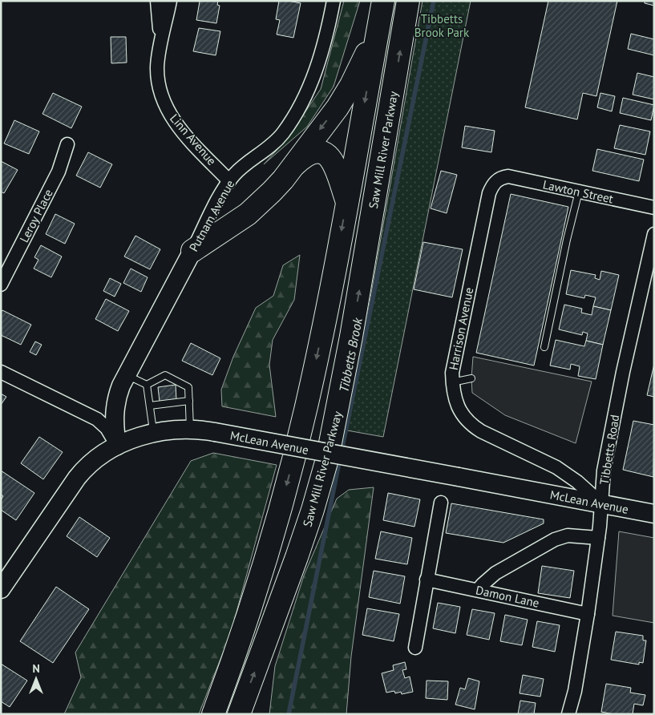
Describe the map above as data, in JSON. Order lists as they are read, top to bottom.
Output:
{
  "streets": {
    "highway": ["Saw Mill River Parkway"],
    "street": [
      "Linn Avenue",
      "Lawton Street",
      "Leroy Place",
      "Putnam Avenue",
      "Harrison Avenue",
      "McLean Avenue",
      "Tibbetts Road",
      "Damon Lane"
    ]
  },
  "crossings": [
    ["Linn Avenue", "Putnam Avenue"],
    ["Lawton Street", "Harrison Avenue"],
    ["Putnam Avenue", "McLean Avenue"],
    ["Harrison Avenue", "McLean Avenue"],
    ["Harrison Avenue", "Tibbetts Road"],
    ["McLean Avenue", "Tibbetts Road"],
    ["Tibbetts Road", "Damon Lane"]
  ],
  "water": ["Tibbetts Brook"],
  "parks": ["Tibbetts Brook Park"],
  "north": "top"
}
